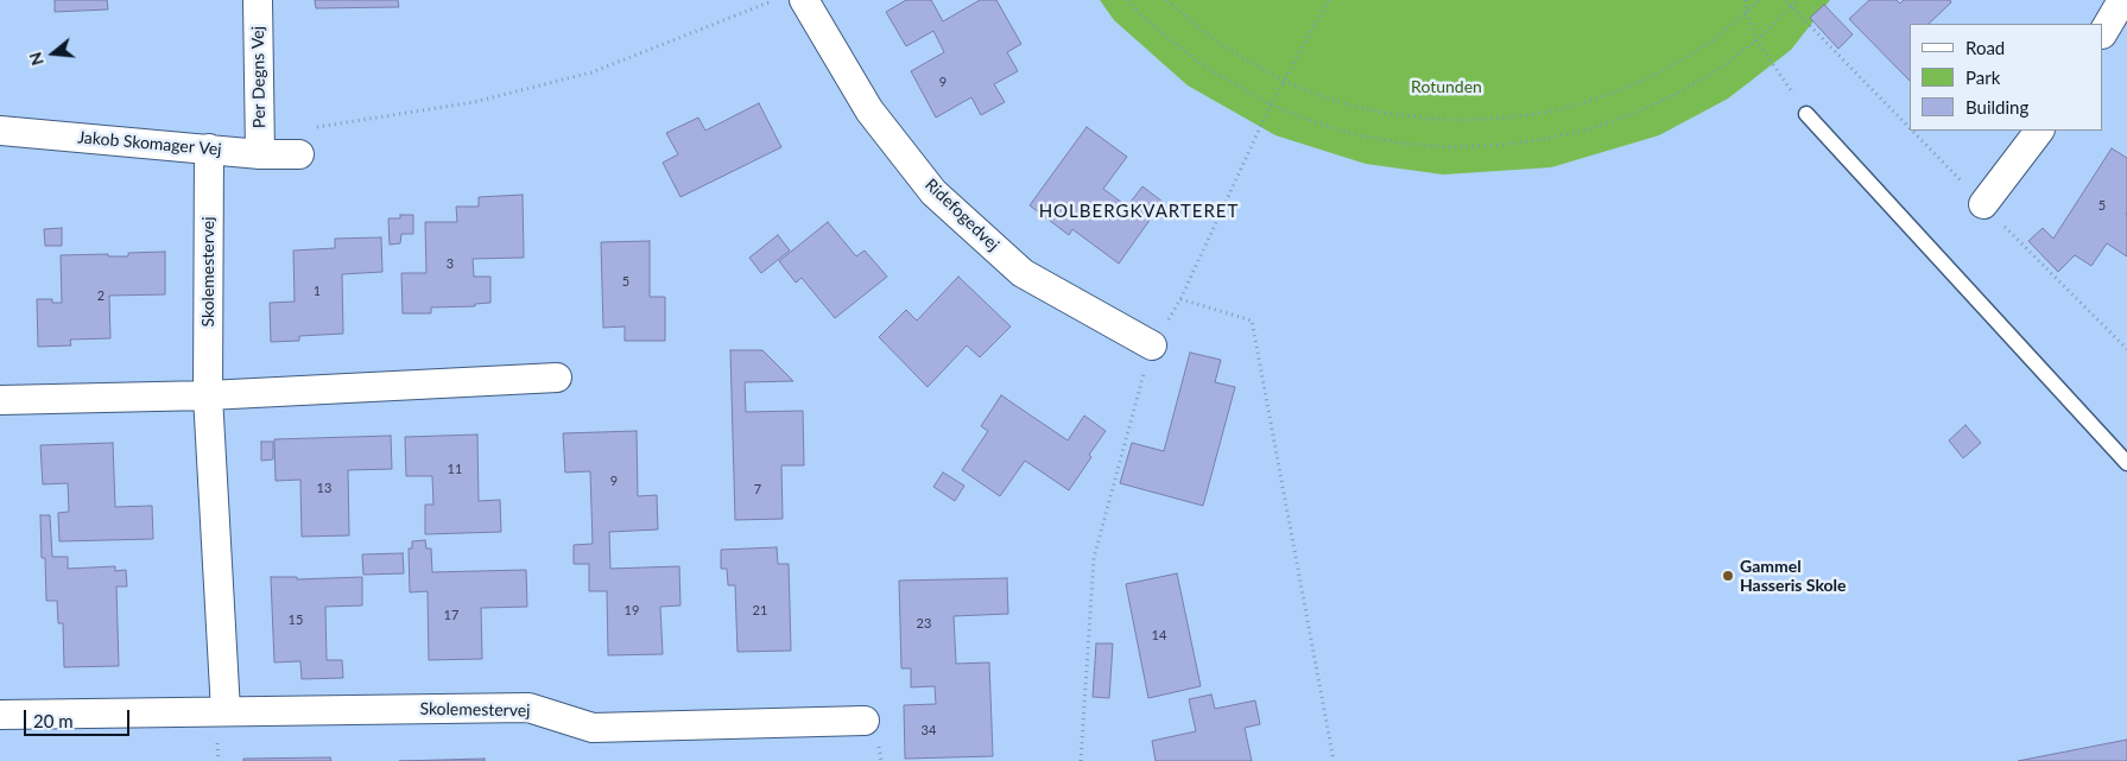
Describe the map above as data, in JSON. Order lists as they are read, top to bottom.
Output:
{
  "streets": {
    "street": [
      "Per Degns Vej",
      "Jakob Skomager Vej",
      "Ridefogedvej",
      "Skolemestervej"
    ]
  },
  "crossings": [
    ["Per Degns Vej", "Jakob Skomager Vej"],
    ["Jakob Skomager Vej", "Skolemestervej"]
  ],
  "districts": ["HOLBERGKVARTERET"],
  "parks": ["Rotunden"],
  "places": ["Gammel Hasseris Skole"],
  "house_numbers": [
    "9",
    "5",
    "3",
    "5",
    "1",
    "2",
    "11",
    "9",
    "13",
    "7",
    "19",
    "21",
    "17",
    "15",
    "23",
    "14",
    "34"
  ],
  "legend": ["Road", "Park", "Building"],
  "scale_bar": "20 m",
  "north": "left"
}
